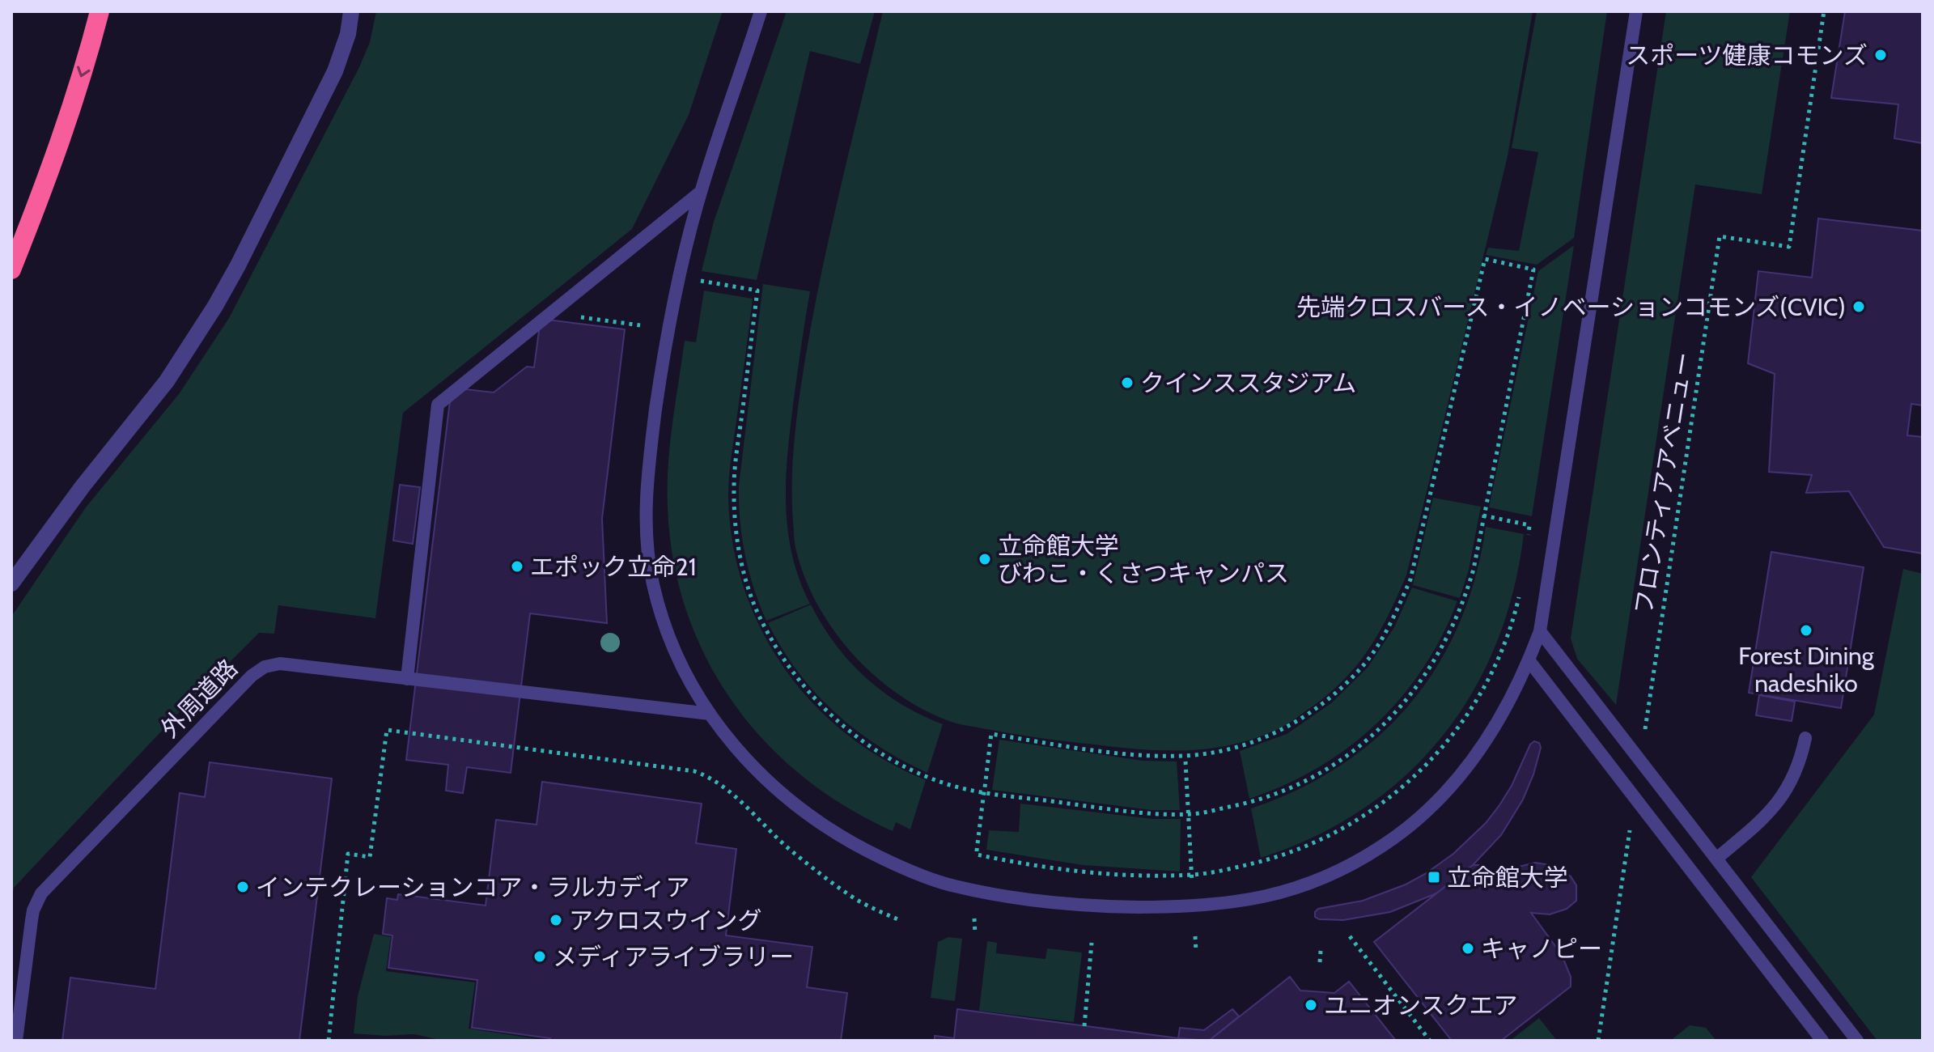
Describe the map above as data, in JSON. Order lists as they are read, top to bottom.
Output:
{
  "streets": {
    "lane": ["外周道路"],
    "path": ["フロンティアアベニュー"]
  },
  "places": {
    "other": [
      "スポーツ健康コモンズ",
      "先端クロスバース・イノベーションコモンズ(CVIC)",
      "クインススタジアム",
      "立命館大学 びわこ・くさつキャンパス",
      "エポック立命21",
      "Forest Dining nadeshiko",
      "インテクレーションコア・ラルカディア",
      "アクロスウイング",
      "キャノピー",
      "メディアライブラリー",
      "ユニオンスクエア"
    ],
    "transit": ["立命館大学"]
  }
}
